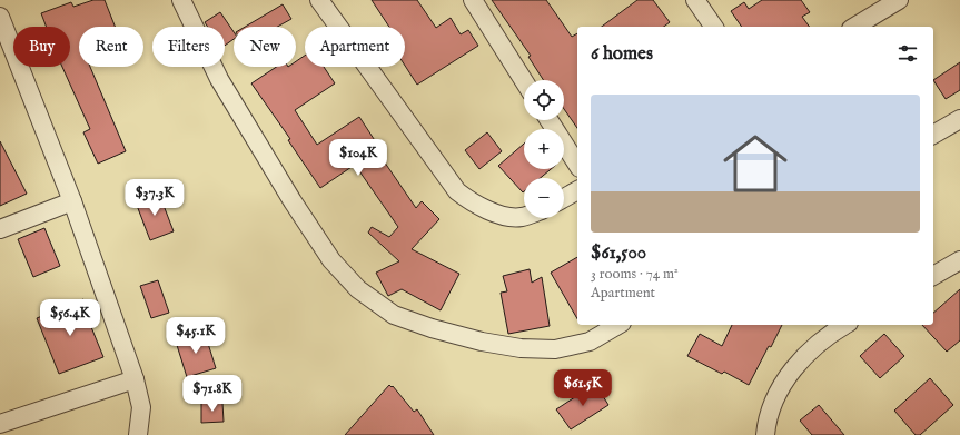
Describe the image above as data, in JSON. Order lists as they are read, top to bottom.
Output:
{
  "page": {
    "chip": [
      "Buy",
      "Rent",
      "Filters",
      "New",
      "Apartment"
    ],
    "heading": "6 homes",
    "map_buttons": ["+", "−"],
    "list": [
      {
        "name": "$61,500",
        "note": "3 rooms · 74 m² · Apartment"
      }
    ],
    "price": [
      "$104K",
      "$37.3K",
      "$56.4K",
      "$45.1K",
      "$61.5K",
      "$71.8K"
    ]
  }
}
